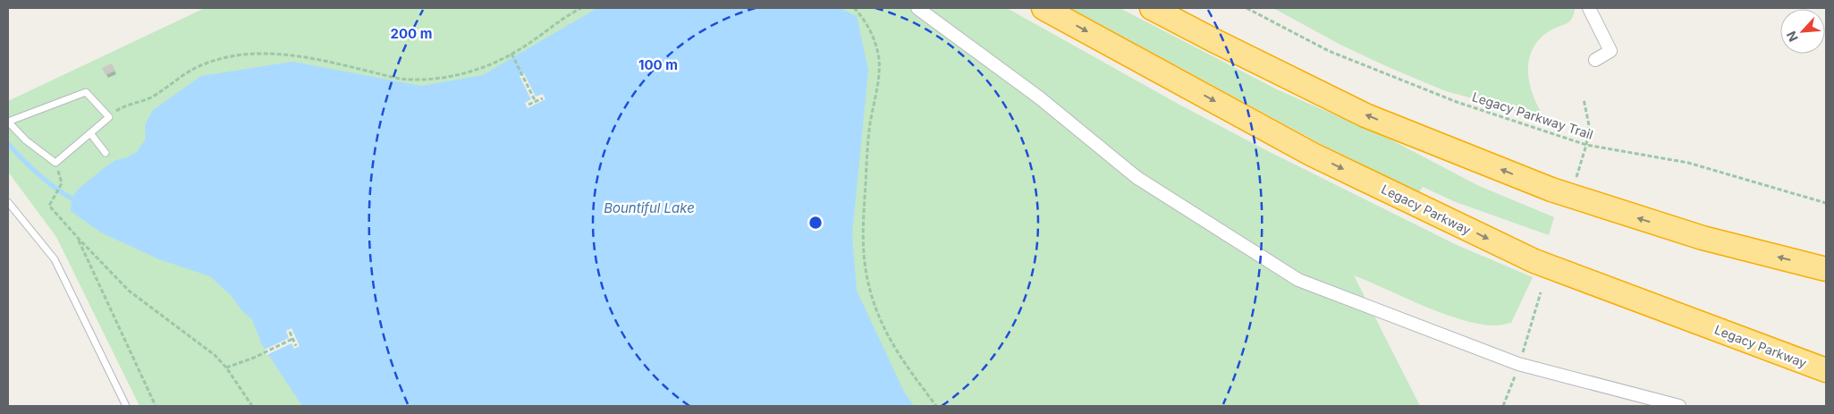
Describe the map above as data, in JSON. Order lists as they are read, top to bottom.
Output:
{
  "streets": {
    "highway": ["Legacy Parkway"],
    "path": ["Legacy Parkway Trail"]
  },
  "water": ["Bountiful Lake"],
  "north": "bottom left",
  "rings": ["200 m", "100 m"]
}
